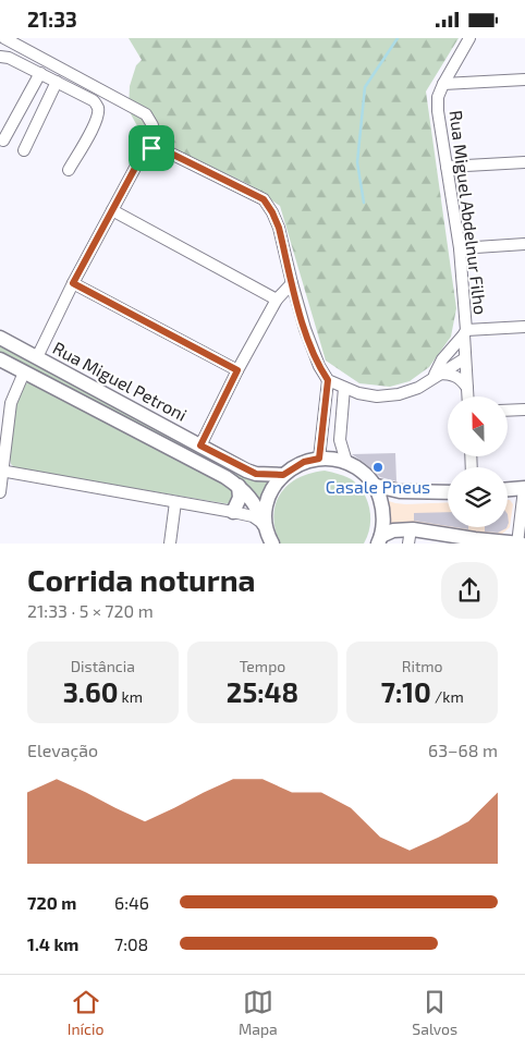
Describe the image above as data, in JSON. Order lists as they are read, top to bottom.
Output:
{
  "streets": {
    "main road": ["Rua Miguel Petroni"],
    "street": ["Rua Miguel Abdelnur Filho"]
  },
  "places": ["Casale Pneus"],
  "north": "top",
  "page": {
    "status": "21:33",
    "heading": ["Corrida noturna", "21:33 · 5 × 720 m"],
    "stats": [
      ["Distância", "3.60 km"],
      ["Tempo", "25:48"],
      ["Ritmo", "7:10 /km"]
    ],
    "chart": ["Elevação", "63–68 m"],
    "list": [
      {
        "name": "720 m",
        "note": "6:46"
      },
      {
        "name": "1.4 km",
        "note": "7:08"
      }
    ],
    "tabs": ["Início", "Mapa", "Salvos"]
  }
}
